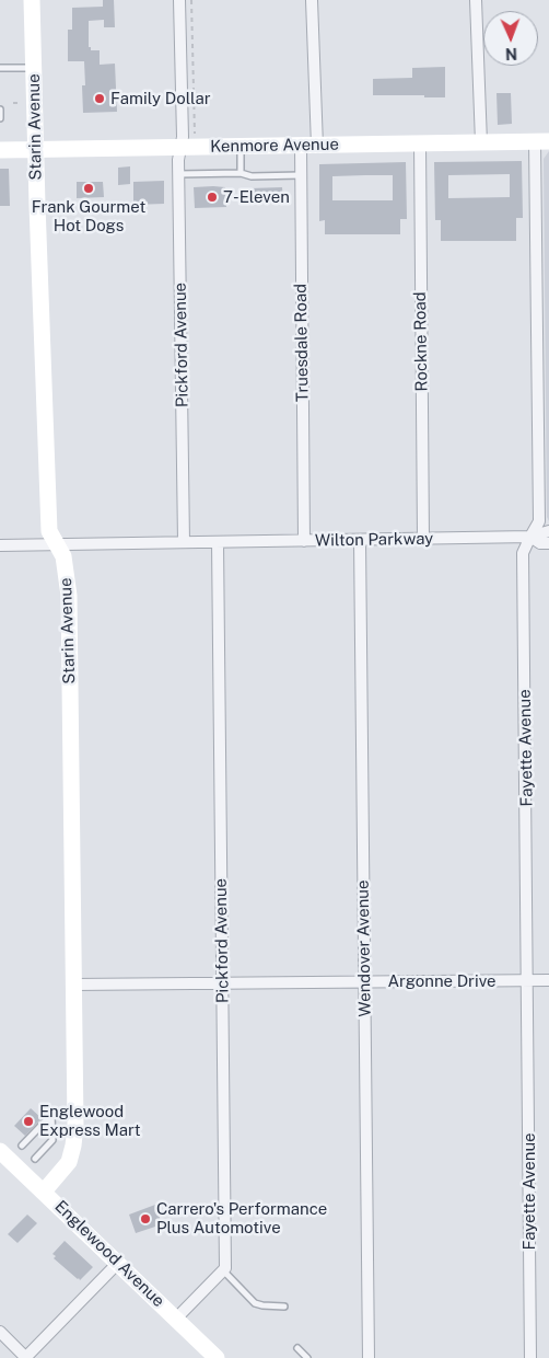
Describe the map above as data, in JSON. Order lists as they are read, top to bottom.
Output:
{
  "streets": {
    "street": [
      "Starin Avenue",
      "Kenmore Avenue",
      "Rockne Road",
      "Truesdale Road",
      "Pickford Avenue",
      "Wilton Parkway",
      "Fayette Avenue",
      "Wendover Avenue",
      "Argonne Drive",
      "Englewood Avenue"
    ]
  },
  "crossings": [
    ["Starin Avenue", "Kenmore Avenue"],
    ["Starin Avenue", "Argonne Drive"],
    ["Starin Avenue", "Englewood Avenue"],
    ["Kenmore Avenue", "Rockne Road"],
    ["Kenmore Avenue", "Truesdale Road"],
    ["Kenmore Avenue", "Pickford Avenue"],
    ["Kenmore Avenue", "Fayette Avenue"],
    ["Rockne Road", "Wilton Parkway"],
    ["Truesdale Road", "Wilton Parkway"],
    ["Pickford Avenue", "Wilton Parkway"],
    ["Pickford Avenue", "Argonne Drive"],
    ["Wilton Parkway", "Fayette Avenue"],
    ["Wilton Parkway", "Wendover Avenue"],
    ["Fayette Avenue", "Argonne Drive"],
    ["Wendover Avenue", "Argonne Drive"]
  ],
  "places": [
    "Family Dollar",
    "Frank Gourmet Hot Dogs",
    "7-Eleven",
    "Englewood Express Mart",
    "Carrero's Performance Plus Automotive"
  ],
  "north": "bottom"
}
